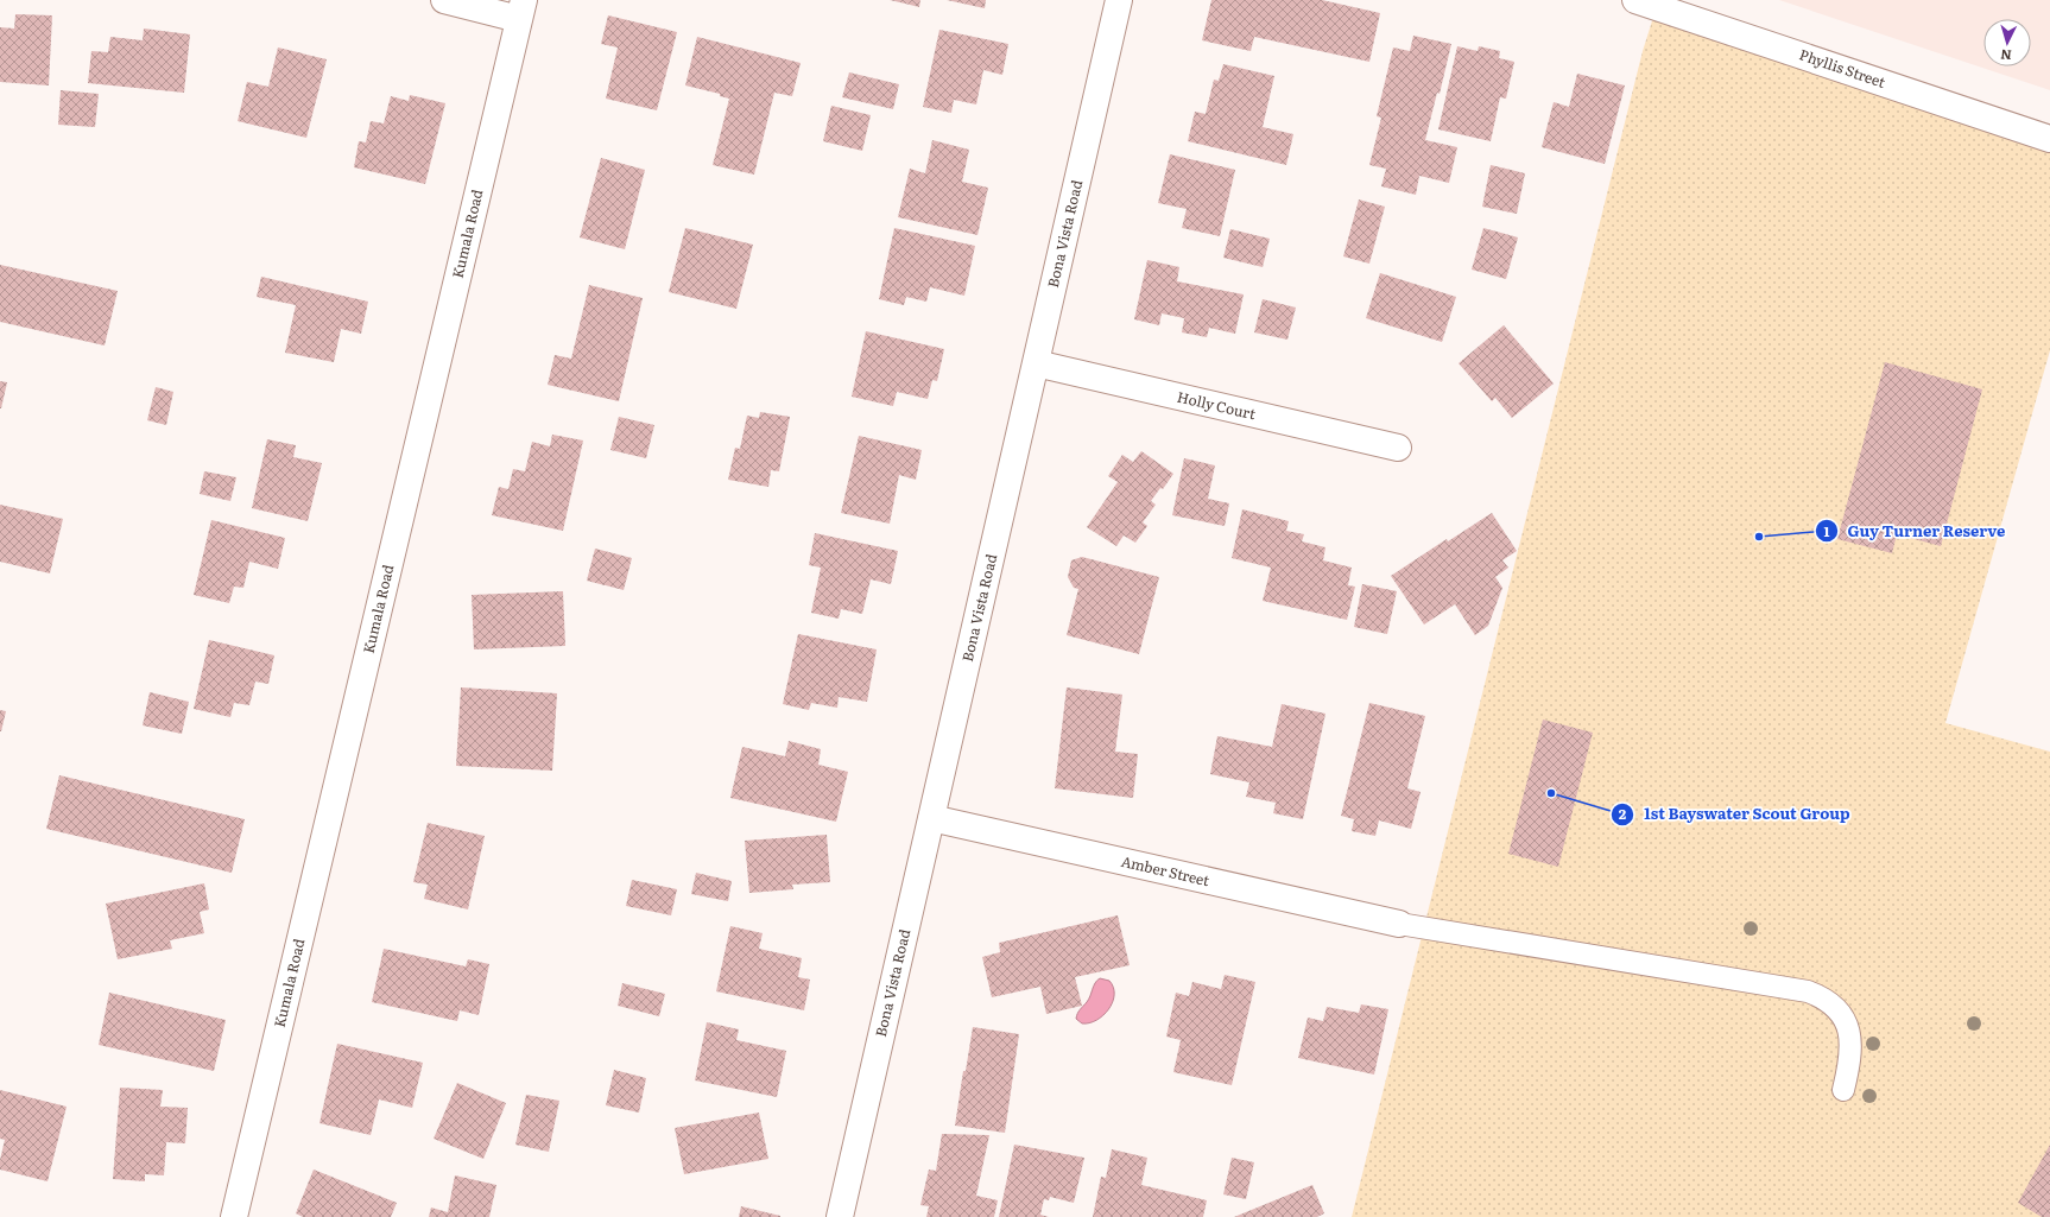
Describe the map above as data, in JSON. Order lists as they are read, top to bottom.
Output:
{
  "streets": {
    "street": [
      "Phyllis Street",
      "Kumala Road",
      "Bona Vista Road",
      "Holly Court",
      "Amber Street"
    ]
  },
  "crossings": [
    ["Bona Vista Road", "Holly Court"],
    ["Bona Vista Road", "Amber Street"]
  ],
  "places": ["Guy Turner Reserve", "1st Bayswater Scout Group"],
  "north": "bottom"
}
